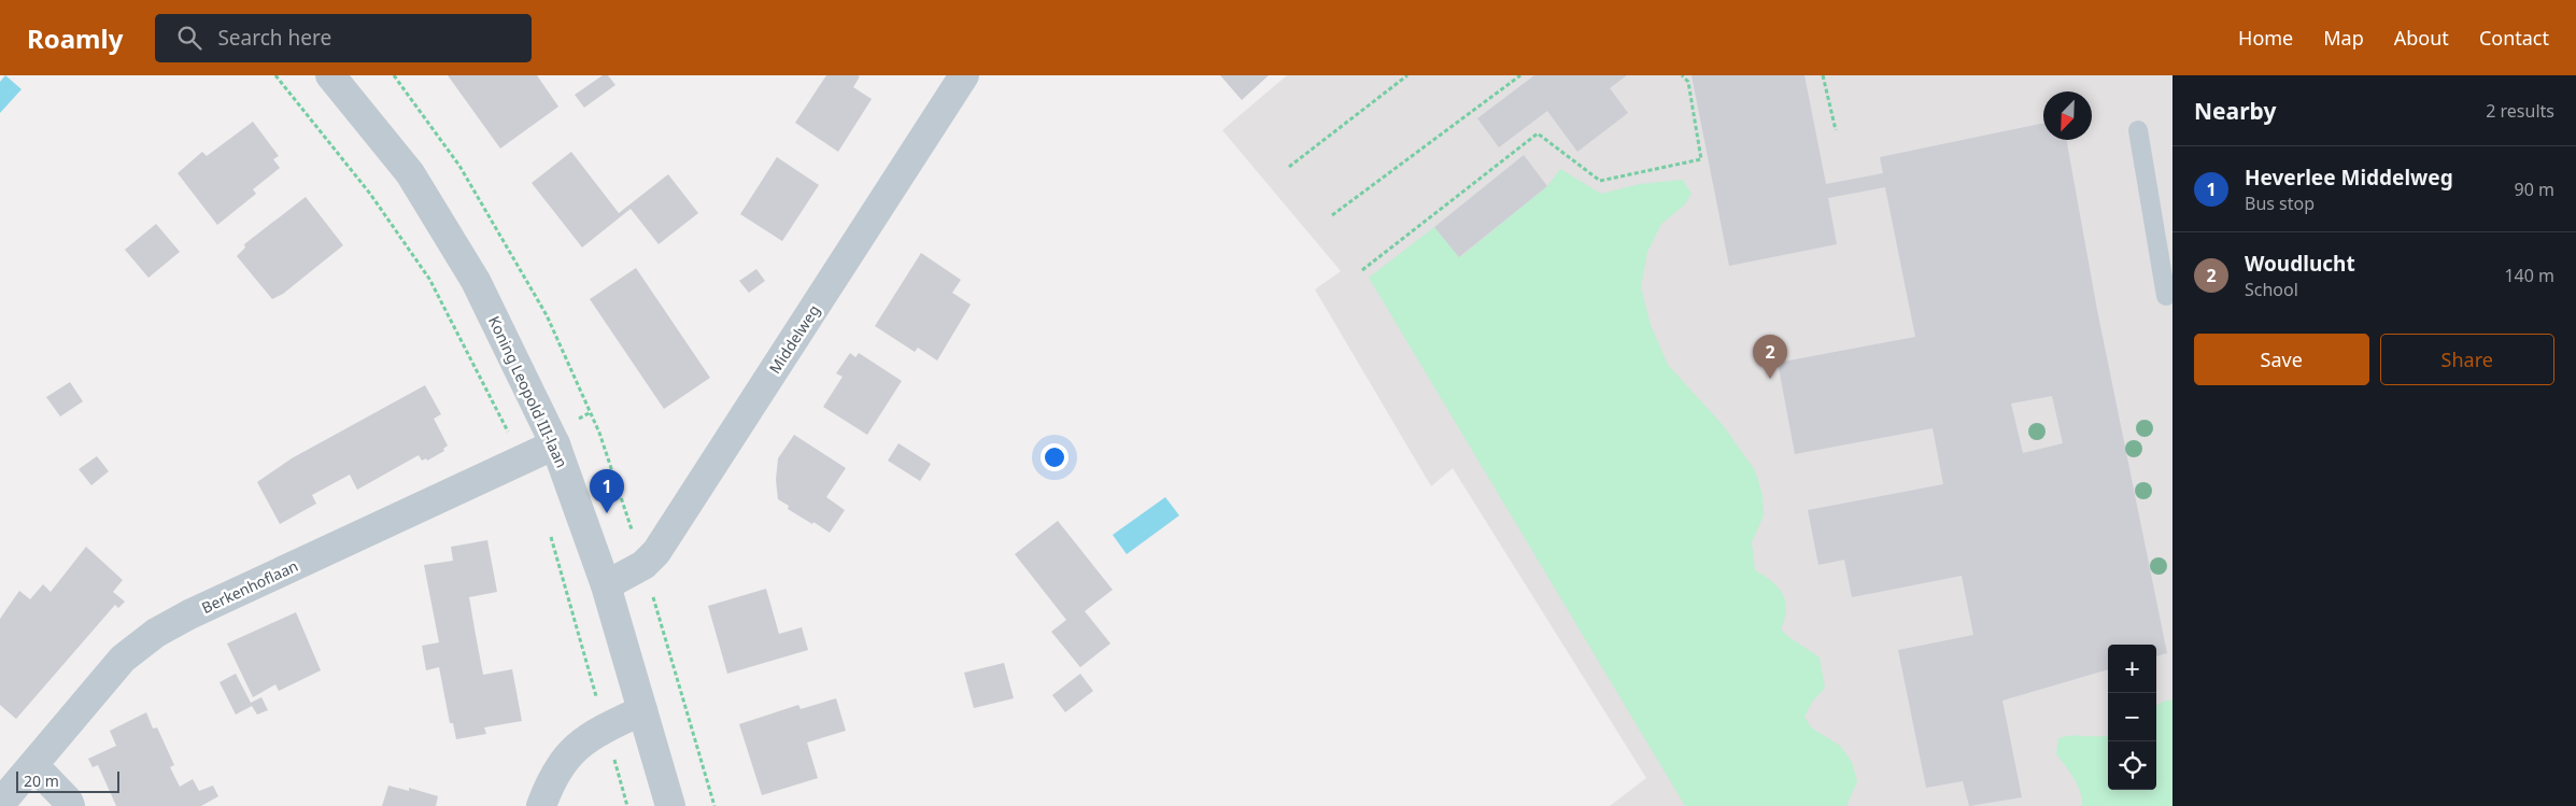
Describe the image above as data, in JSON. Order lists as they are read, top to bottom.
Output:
{
  "streets": {
    "street": ["Middelweg", "Koning Leopold III-laan", "Berkenhoflaan"]
  },
  "crossings": [
    ["Middelweg", "Koning Leopold III-laan"],
    ["Koning Leopold III-laan", "Berkenhoflaan"]
  ],
  "scale_bar": "20 m",
  "north": "bottom left",
  "page": {
    "header": "Roamly",
    "search": "Search here",
    "nav": [
      "Home",
      "Map",
      "About",
      "Contact"
    ],
    "heading": ["Nearby", "2 results"],
    "list": [
      {
        "mark": "1",
        "name": "Heverlee Middelweg",
        "note": "Bus stop",
        "value": "90 m"
      },
      {
        "mark": "2",
        "name": "Woudlucht",
        "note": "School",
        "value": "140 m"
      }
    ],
    "buttons": ["Save", "Share"],
    "pins": ["2", "1"],
    "map_buttons": ["+", "−"],
    "scale": "20 m"
  }
}
